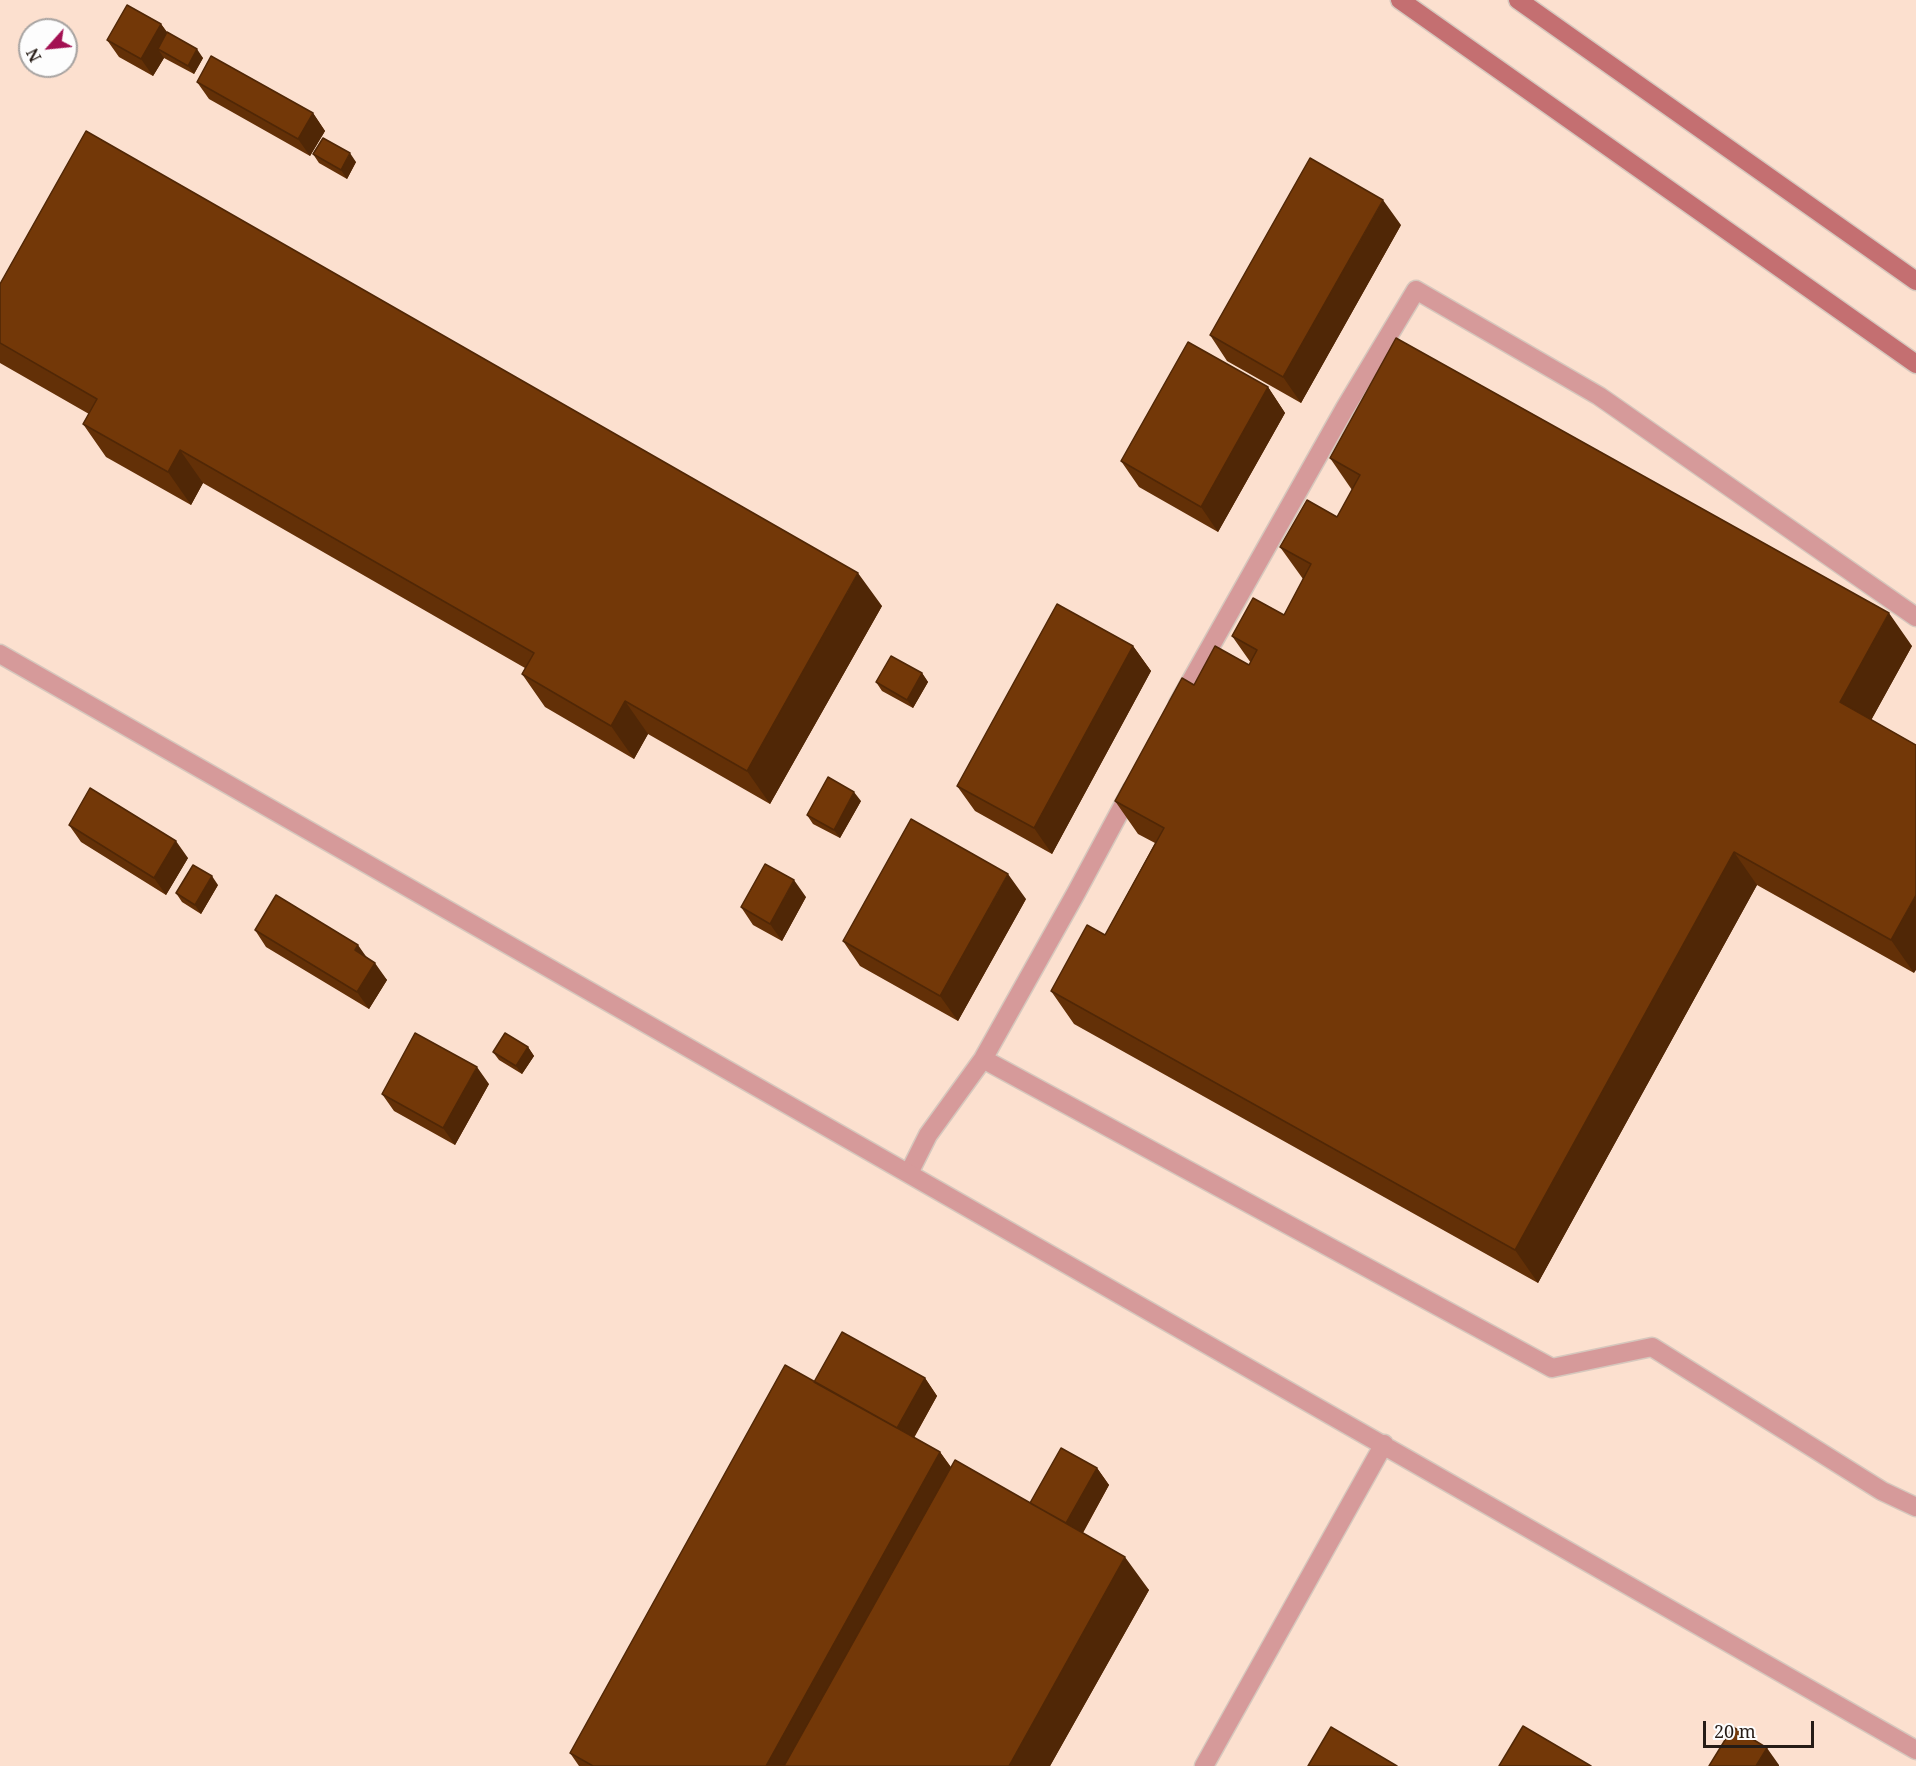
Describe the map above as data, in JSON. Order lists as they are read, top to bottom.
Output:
{
  "scale_bar": "20 m",
  "north": "bottom left"
}
